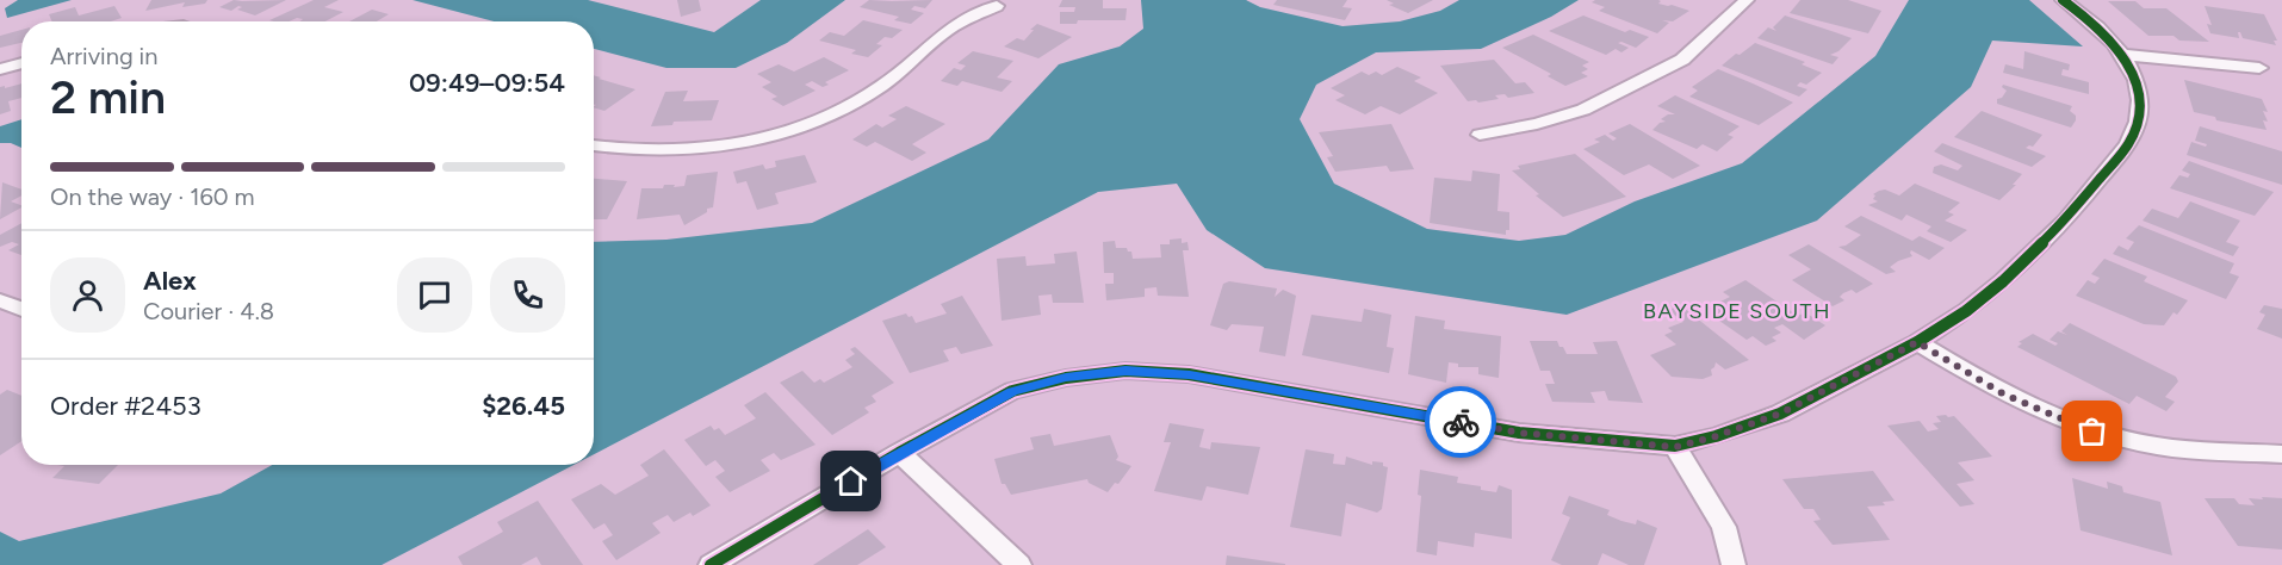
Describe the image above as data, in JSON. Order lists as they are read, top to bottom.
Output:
{
  "districts": ["BAYSIDE SOUTH"],
  "page": {
    "heading": ["2 min", "Arriving in", "09:49–09:54"],
    "panel": [
      "Alex",
      "Courier · 4.8",
      "Order #2453",
      "$26.45"
    ],
    "bar": "On the way · 160 m"
  }
}
